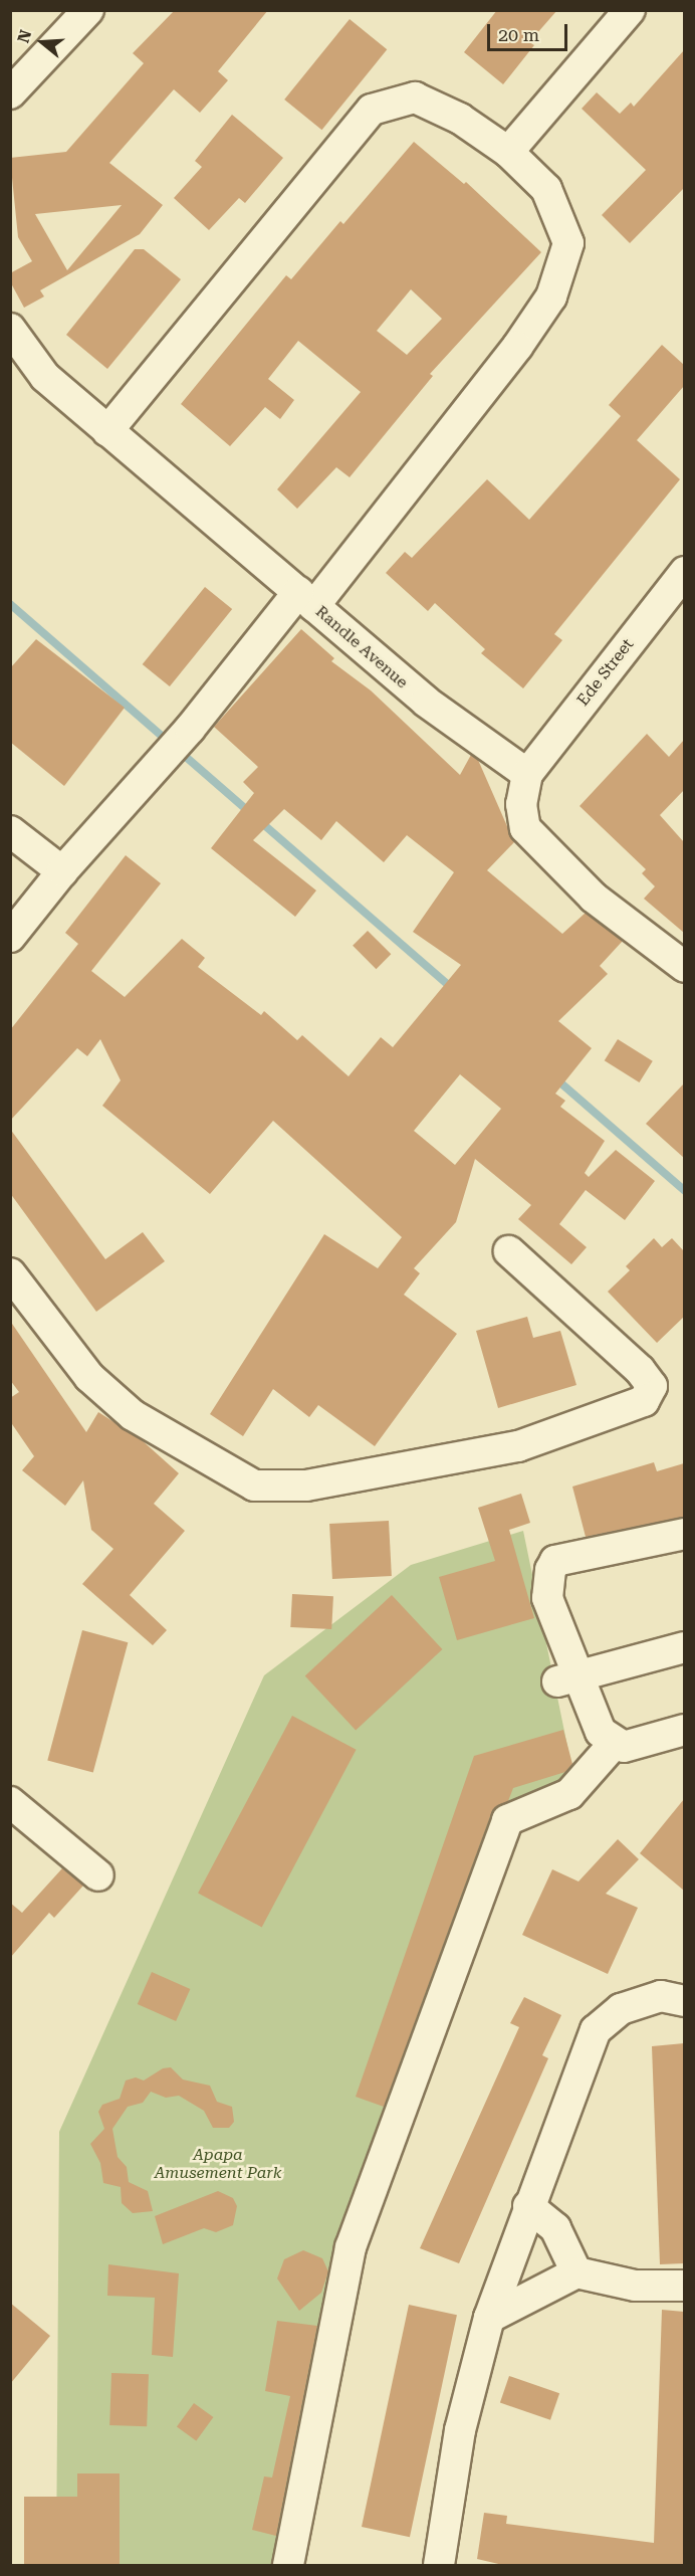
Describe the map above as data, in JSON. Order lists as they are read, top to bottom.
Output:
{
  "streets": {
    "street": ["Randle Avenue", "Ede Street"]
  },
  "crossings": [
    ["Randle Avenue", "Ede Street"]
  ],
  "parks": ["Apapa Amusement Park"],
  "scale_bar": "20 m",
  "north": "left"
}
